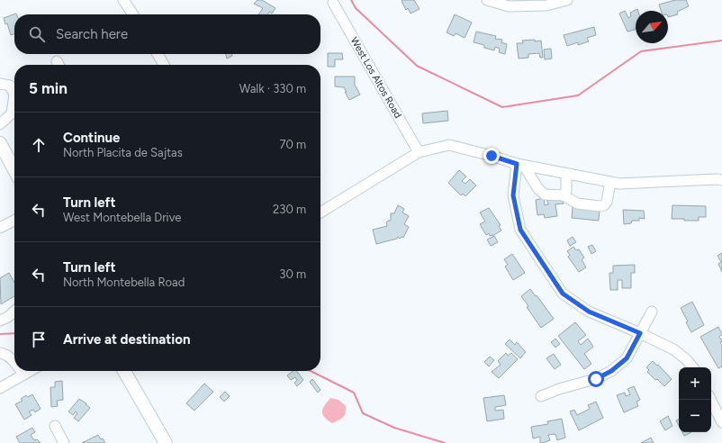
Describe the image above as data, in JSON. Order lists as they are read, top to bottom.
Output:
{
  "streets": {
    "street": ["West Los Altos Road"]
  },
  "north": "top right",
  "page": {
    "search": "Search here",
    "heading": ["5 min", "Walk · 330 m"],
    "list": [
      ["Continue", "North Placita de Sajtas", "70 m"],
      ["Turn left", "West Montebella Drive", "230 m"],
      ["Turn left", "North Montebella Road", "30 m"],
      "Arrive at destination"
    ],
    "map_buttons": ["+", "−"]
  }
}
